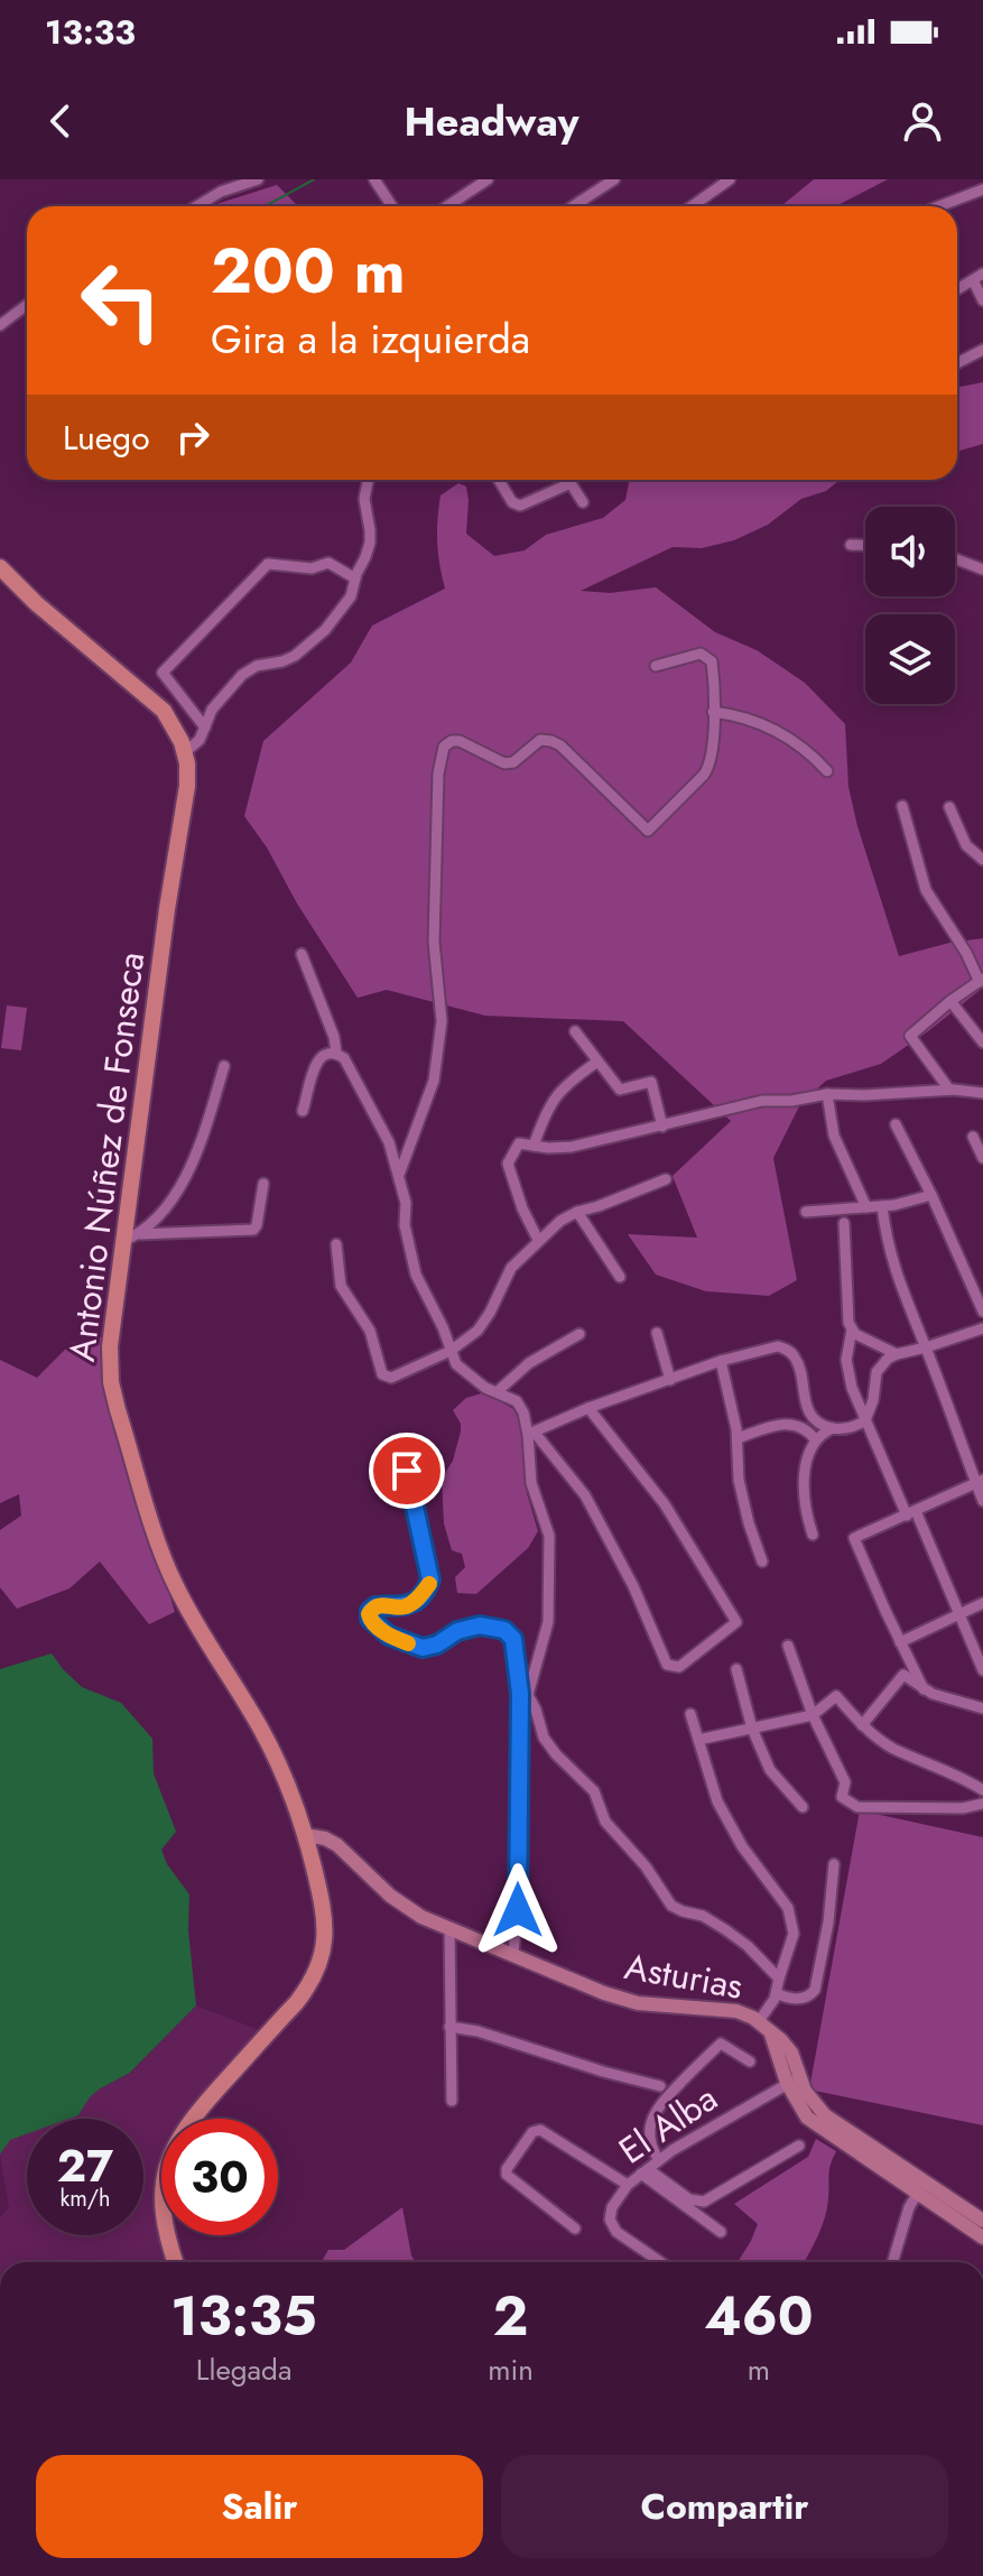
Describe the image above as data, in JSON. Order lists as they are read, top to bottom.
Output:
{
  "streets": {
    "main road": ["Antonio Núñez de Fonseca"],
    "street": ["Asturias", "El Alba"]
  },
  "crossings": [
    ["Antonio Núñez de Fonseca", "Asturias"],
    ["Asturias", "El Alba"]
  ],
  "page": {
    "status": "13:33",
    "header": "Headway",
    "turn": ["200 m", "Gira a la izquierda"],
    "then": "Luego",
    "speed": "27 km/h",
    "limit": "30",
    "eta": [
      "13:35",
      "Llegada",
      "2",
      "min",
      "460",
      "m"
    ],
    "buttons": ["Salir", "Compartir"]
  }
}
